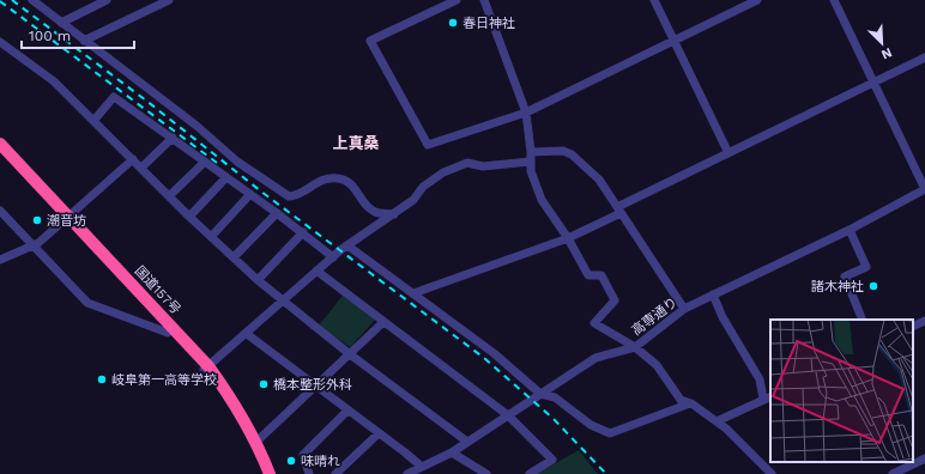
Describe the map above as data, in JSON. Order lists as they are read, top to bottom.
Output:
{
  "streets": {
    "highway": ["国道157号"],
    "street": ["高専通り"]
  },
  "districts": ["上真桑"],
  "places": [
    "春日神社",
    "潮音坊",
    "諸木神社",
    "岐阜第一高等学校",
    "橋本整形外科",
    "味晴れ"
  ],
  "scale_bar": "100 m",
  "north": "bottom right"
}
